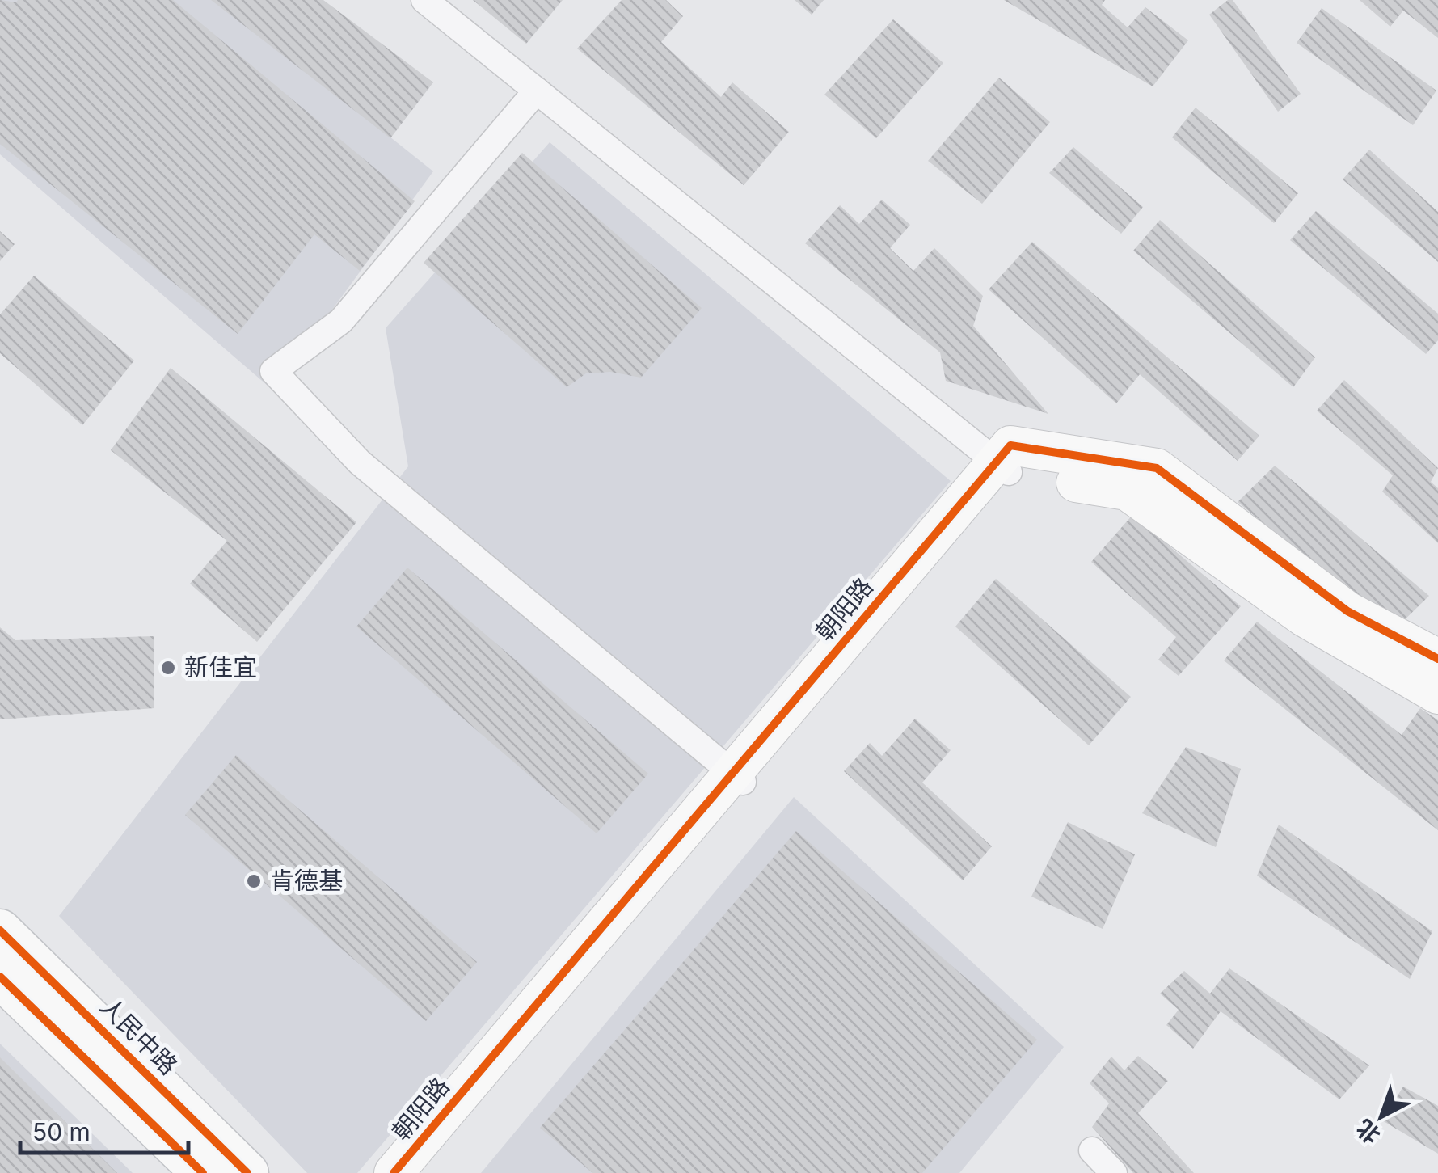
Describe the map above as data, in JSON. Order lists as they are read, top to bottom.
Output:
{
  "streets": {
    "main road": ["人民中路"],
    "street": ["朝阳路"]
  },
  "places": ["新佳宜", "肯德基"],
  "scale_bar": "50 m",
  "north": "bottom left"
}
